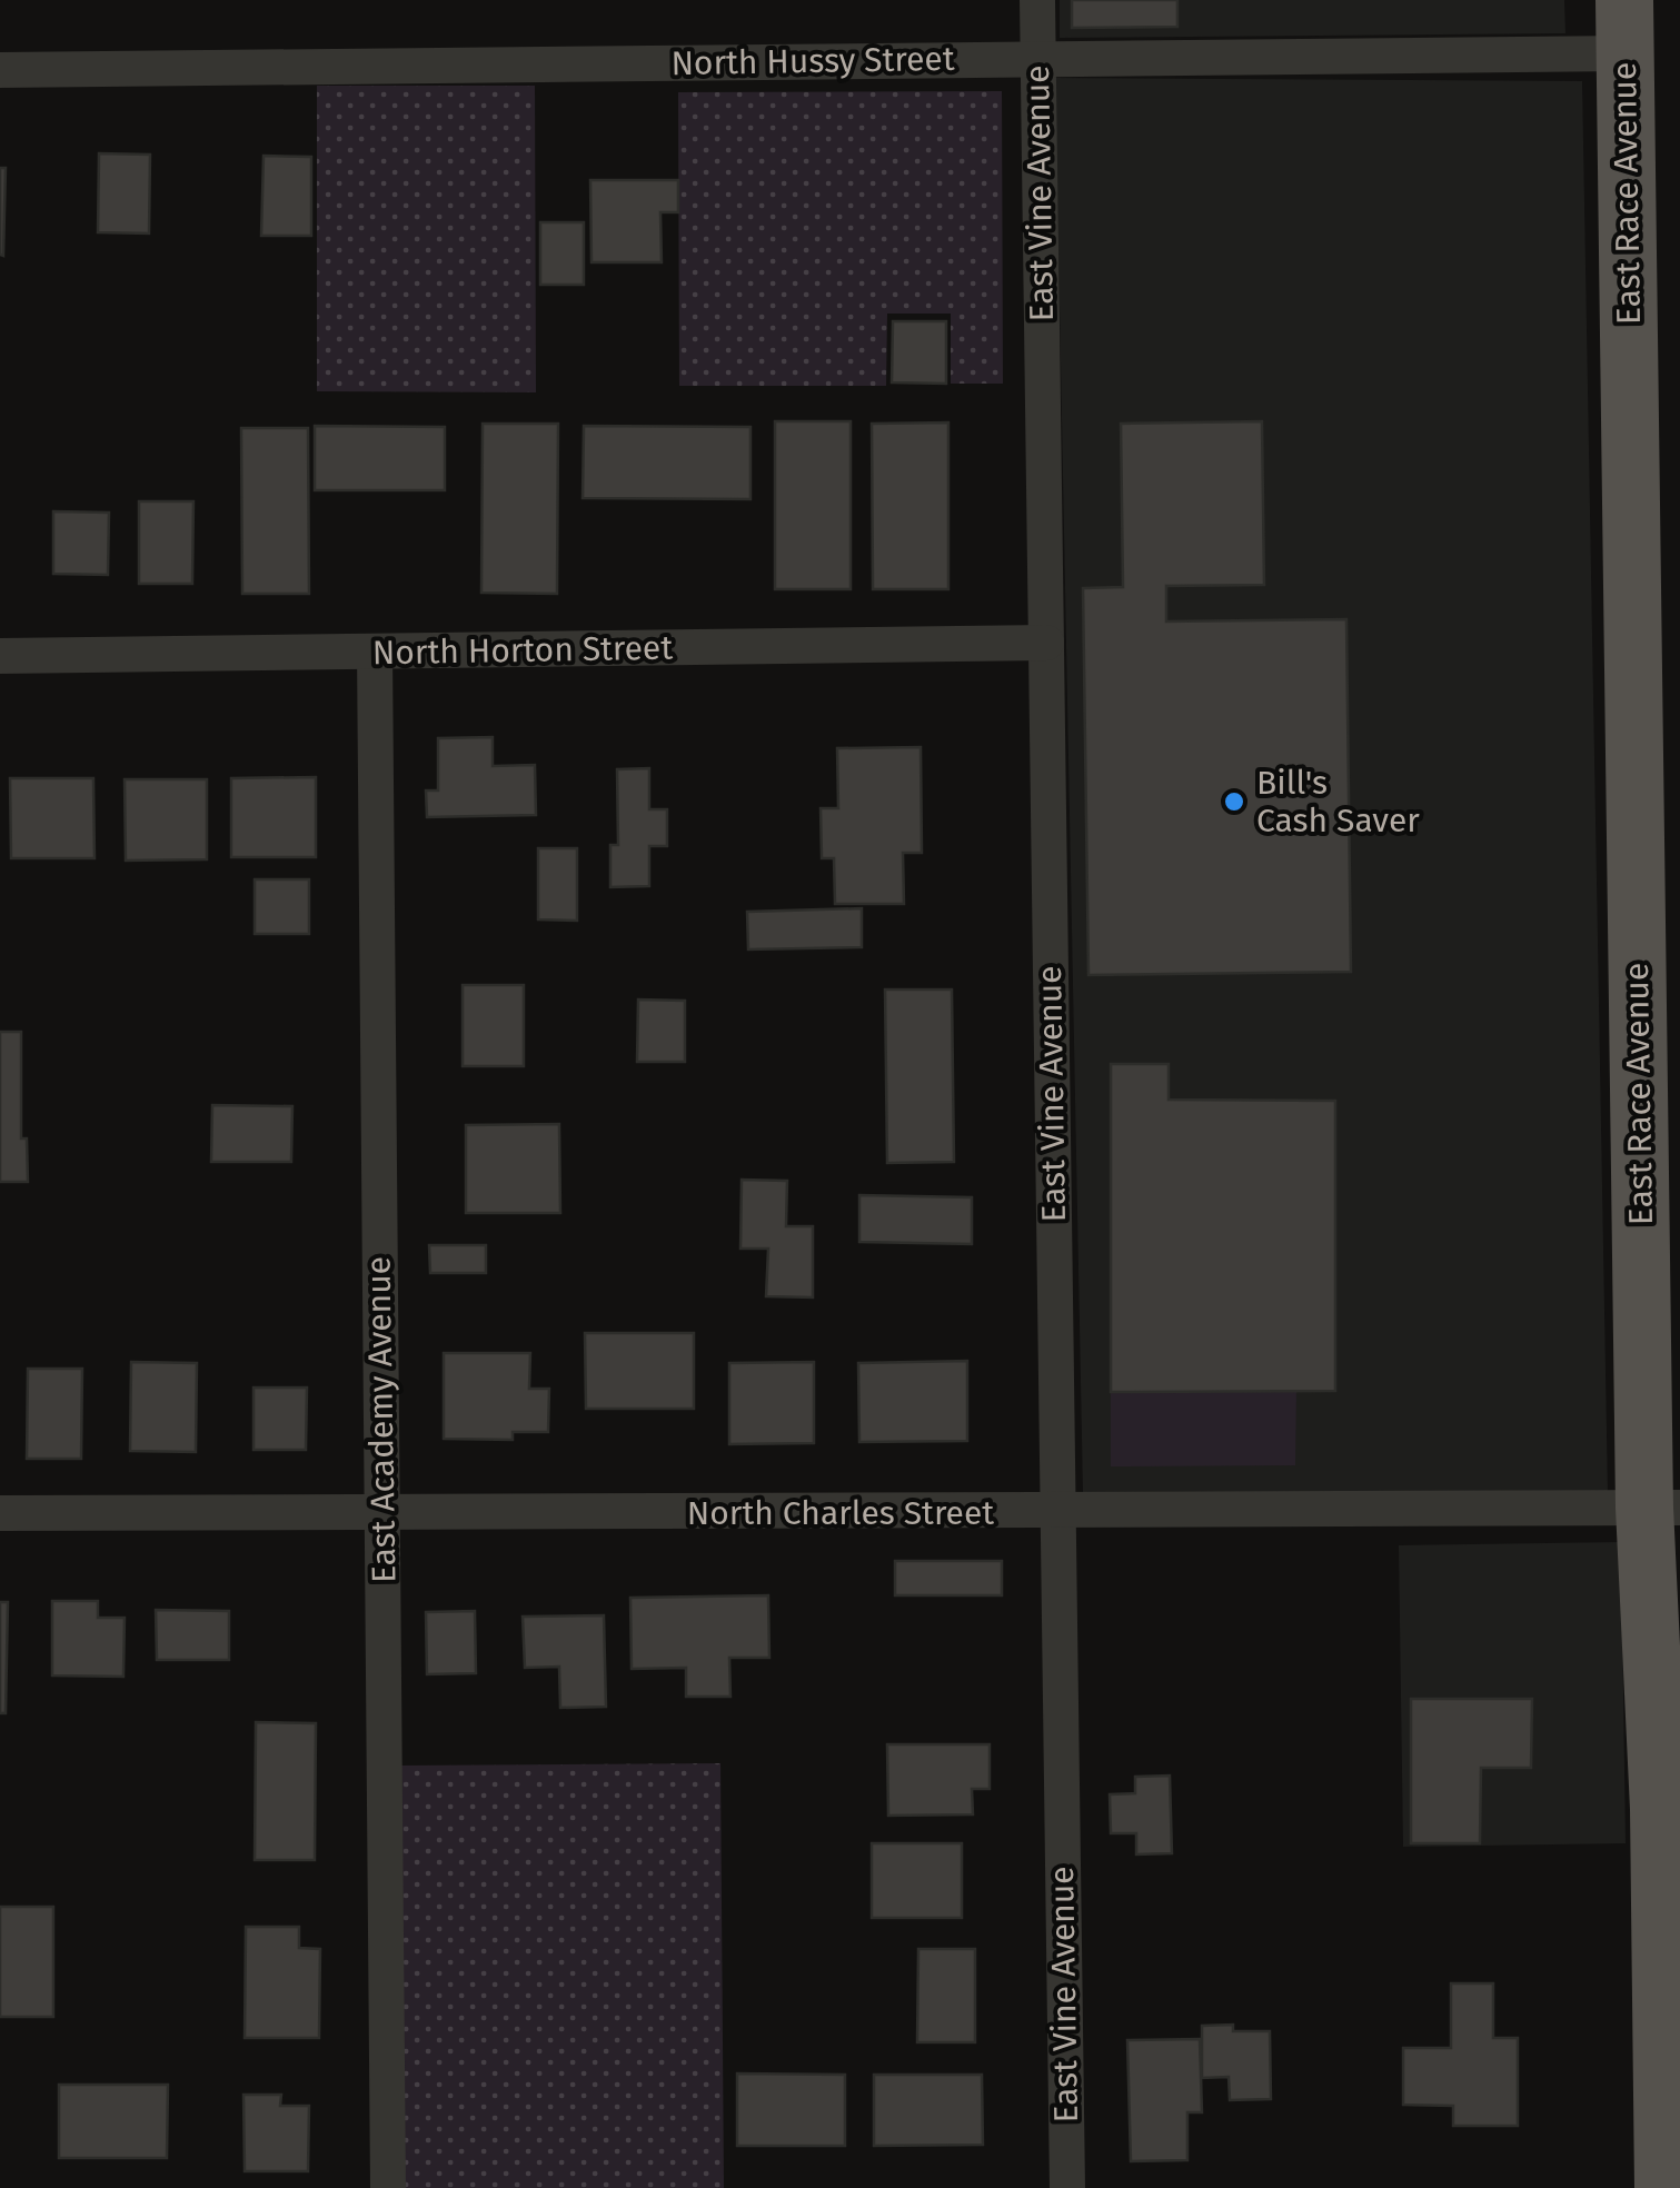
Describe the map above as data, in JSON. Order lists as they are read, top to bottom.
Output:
{
  "streets": {
    "main road": ["East Race Avenue"],
    "street": [
      "North Hussy Street",
      "East Vine Avenue",
      "North Horton Street",
      "East Academy Avenue",
      "North Charles Street"
    ]
  },
  "crossings": [
    ["North Hussy Street", "East Vine Avenue"],
    ["North Hussy Street", "East Race Avenue"],
    ["East Vine Avenue", "North Horton Street"],
    ["East Vine Avenue", "North Charles Street"],
    ["East Race Avenue", "North Charles Street"],
    ["North Horton Street", "East Academy Avenue"],
    ["East Academy Avenue", "North Charles Street"]
  ],
  "places": ["Bill's Cash Saver"]
}
